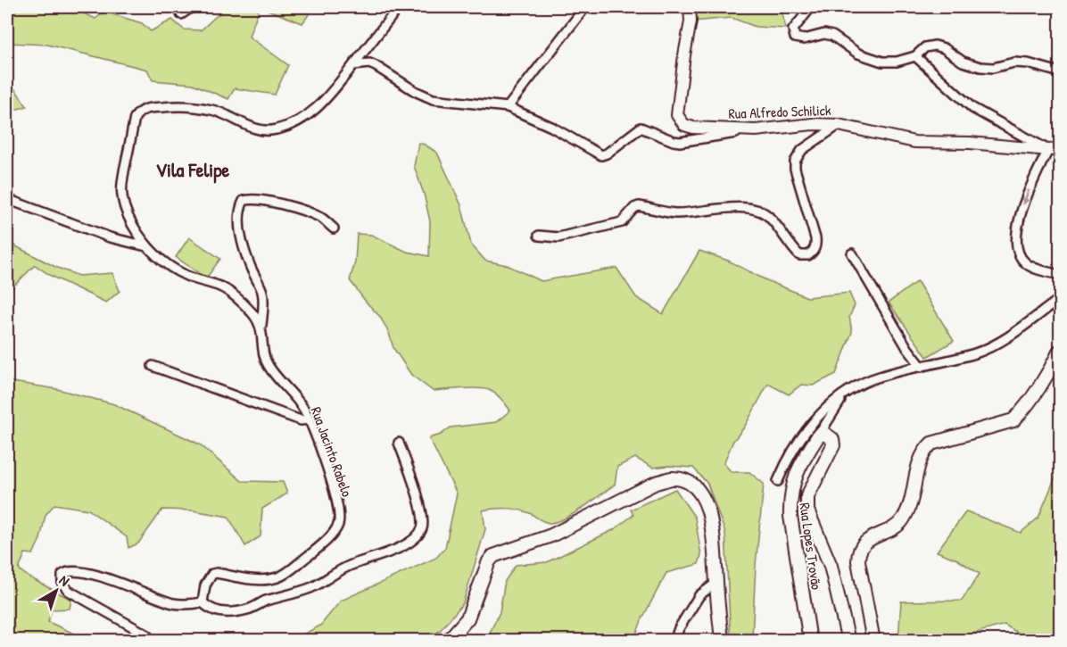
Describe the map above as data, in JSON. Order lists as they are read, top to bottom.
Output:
{
  "streets": {
    "main road": ["Rua Lopes Trovão"],
    "street": ["Rua Alfredo Schilick", "Rua Jacinto Rabelo"]
  },
  "districts": ["Vila Felipe"],
  "north": "top right"
}
